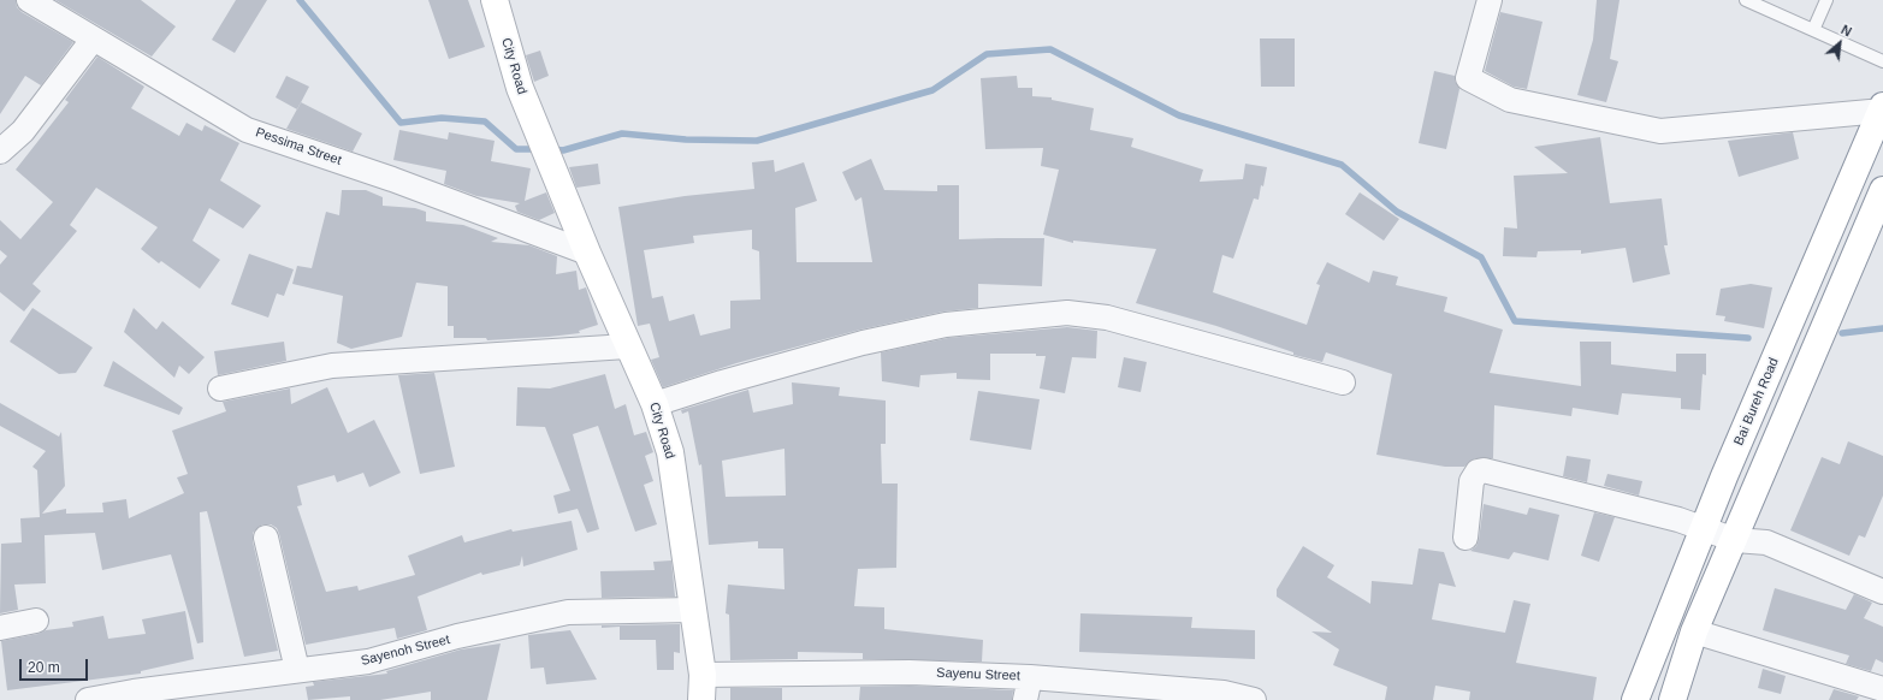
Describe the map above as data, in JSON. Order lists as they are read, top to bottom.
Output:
{
  "streets": {
    "main road": ["City Road", "Bai Bureh Road"],
    "street": ["Pessima Street", "Sayenoh Street", "Sayenu Street"]
  },
  "crossings": [
    ["City Road", "Pessima Street"],
    ["City Road", "Sayenoh Street"],
    ["City Road", "Sayenu Street"]
  ],
  "scale_bar": "20 m",
  "north": "top right"
}
